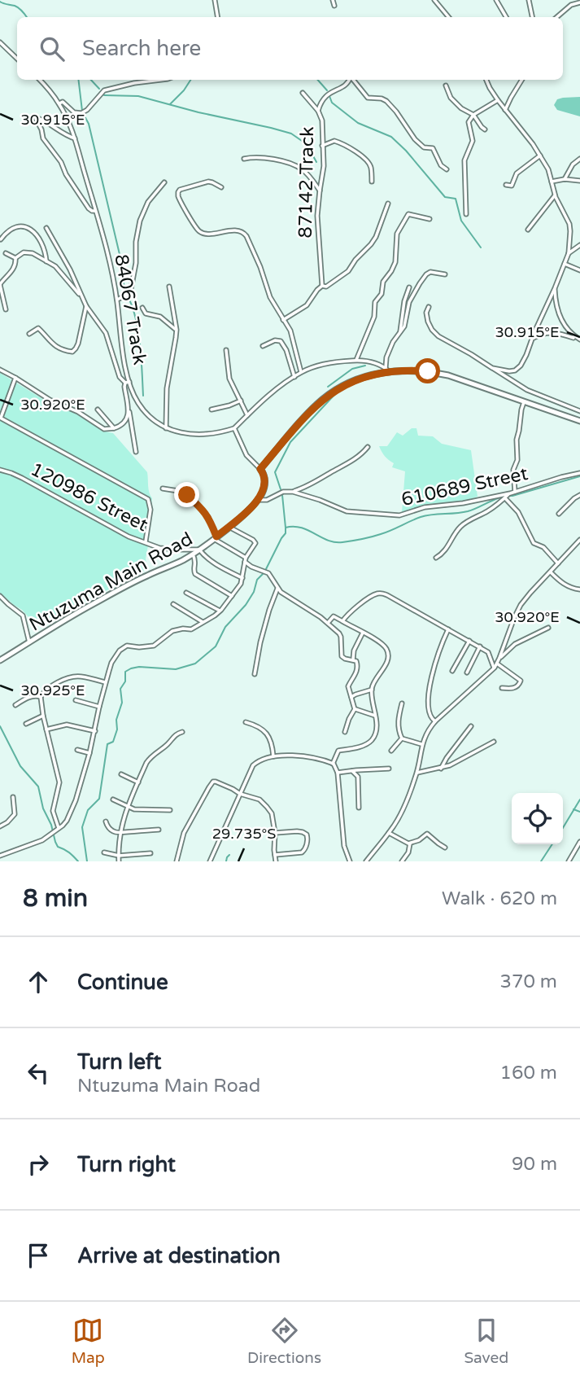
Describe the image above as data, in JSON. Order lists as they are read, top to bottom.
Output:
{
  "streets": {
    "main road": ["Ntuzuma Main Road"],
    "street": [
      "87142 Track",
      "84067 Track",
      "610689 Street",
      "120986 Street"
    ]
  },
  "crossings": [
    ["120986 Street", "Ntuzuma Main Road"]
  ],
  "page": {
    "search": "Search here",
    "heading": ["8 min", "Walk · 620 m"],
    "list": [
      ["Continue", "370 m"],
      ["Turn left", "Ntuzuma Main Road", "160 m"],
      ["Turn right", "90 m"],
      "Arrive at destination"
    ],
    "nav": ["Map", "Directions", "Saved"]
  },
  "coordinates": [
    "30.915°E",
    "30.920°E",
    "30.925°E",
    "29.735°S"
  ]
}
